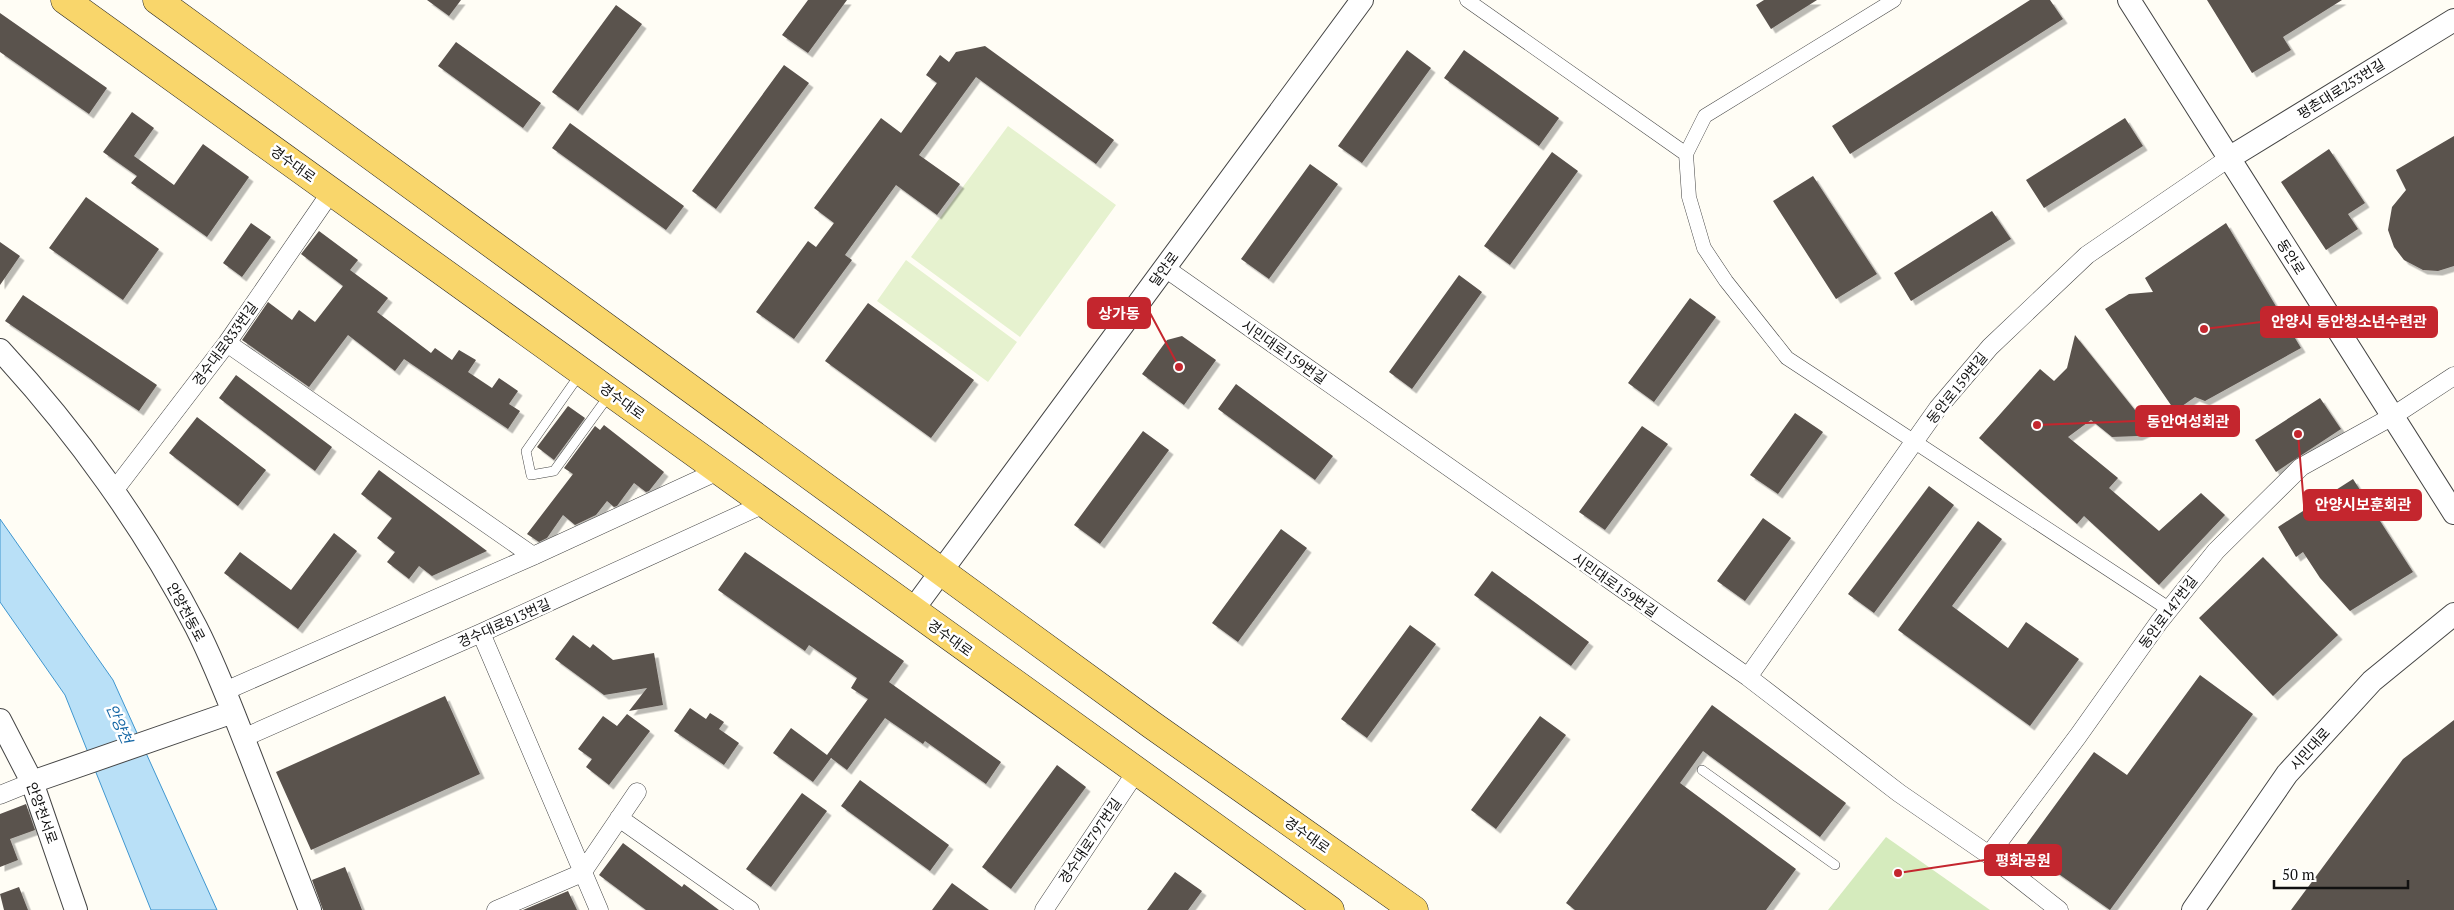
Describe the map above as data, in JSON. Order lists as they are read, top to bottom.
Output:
{
  "streets": {
    "main road": ["경수대로"],
    "street": [
      "평촌대로253번길",
      "동안로",
      "달안로",
      "경수대로833번길",
      "시민대로159번길",
      "동안로159번길",
      "안양천동로",
      "동안로147번길",
      "경수대로813번길",
      "시민대로",
      "안양천서로",
      "경수대로797번길"
    ]
  },
  "crossings": [
    ["평촌대로253번길", "동안로"],
    ["평촌대로253번길", "동안로159번길"],
    ["경수대로", "달안로"],
    ["경수대로", "경수대로833번길"],
    ["경수대로", "경수대로813번길"],
    ["경수대로", "경수대로797번길"],
    ["동안로", "동안로159번길"],
    ["동안로", "동안로147번길"],
    ["달안로", "시민대로159번길"],
    ["경수대로833번길", "안양천동로"],
    ["시민대로159번길", "동안로159번길"],
    ["시민대로159번길", "동안로147번길"],
    ["안양천동로", "경수대로813번길"]
  ],
  "water": ["안양천"],
  "places": [
    "안양시 동안청소년수련관",
    "상가동",
    "동안여성회관",
    "안양시보훈회관",
    "평화공원"
  ],
  "scale_bar": "50 m"
}
